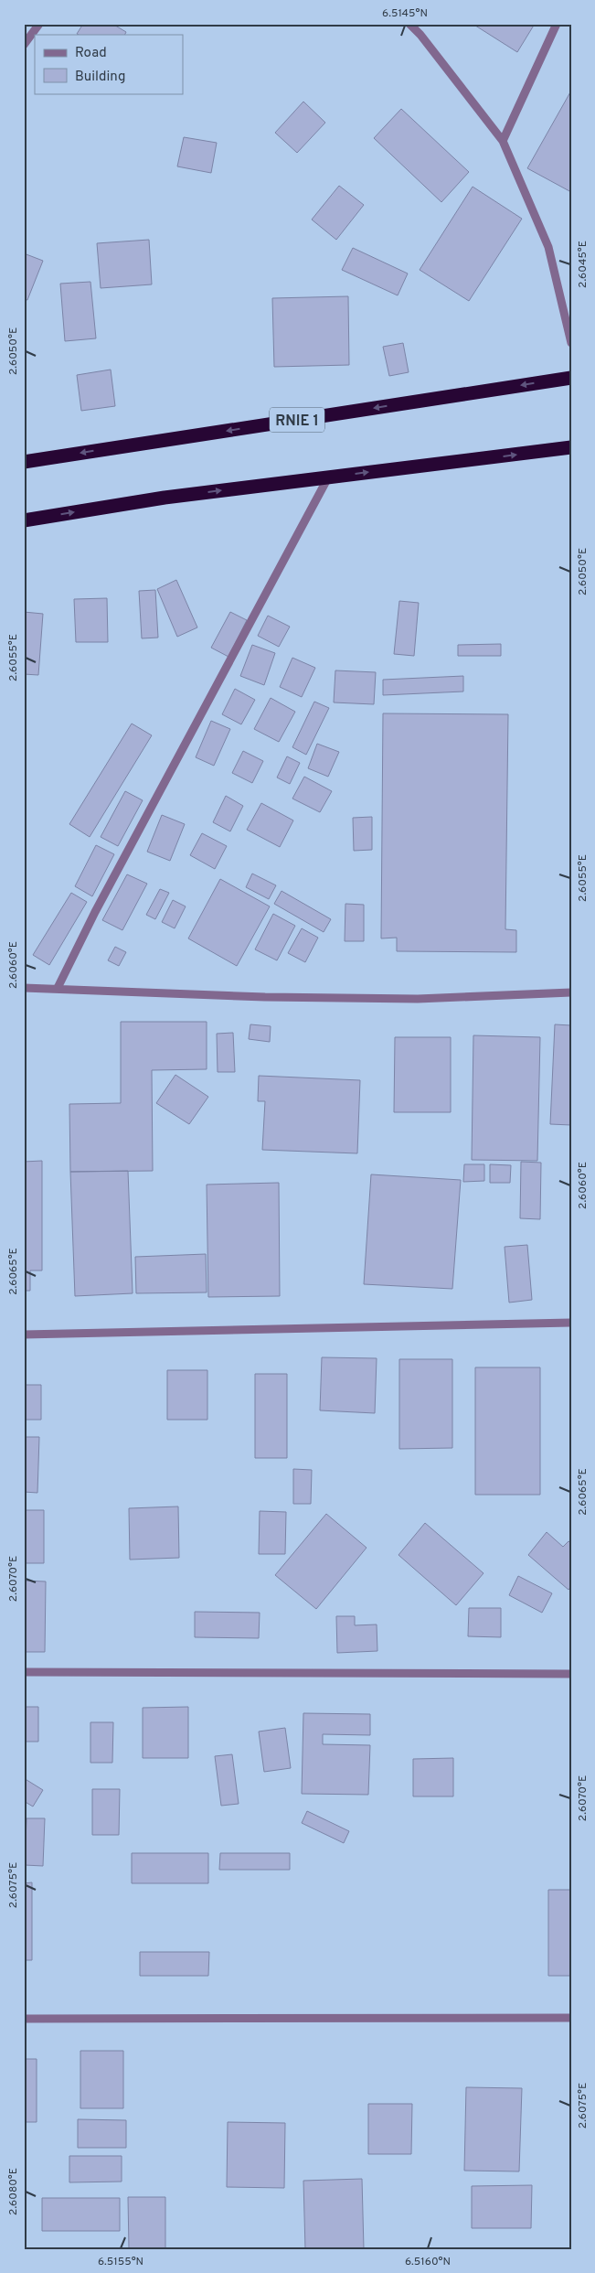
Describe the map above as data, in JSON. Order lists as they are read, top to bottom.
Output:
{
  "streets": {
    "highway": ["RNIE 1"]
  },
  "legend": ["Road", "Building"],
  "coordinates": [
    "6.5145°N",
    "2.6045°E",
    "2.6050°E",
    "2.6055°E",
    "2.6060°E",
    "2.6065°E",
    "2.6070°E",
    "2.6075°E",
    "2.6080°E",
    "6.5155°N",
    "6.5160°N"
  ]
}
